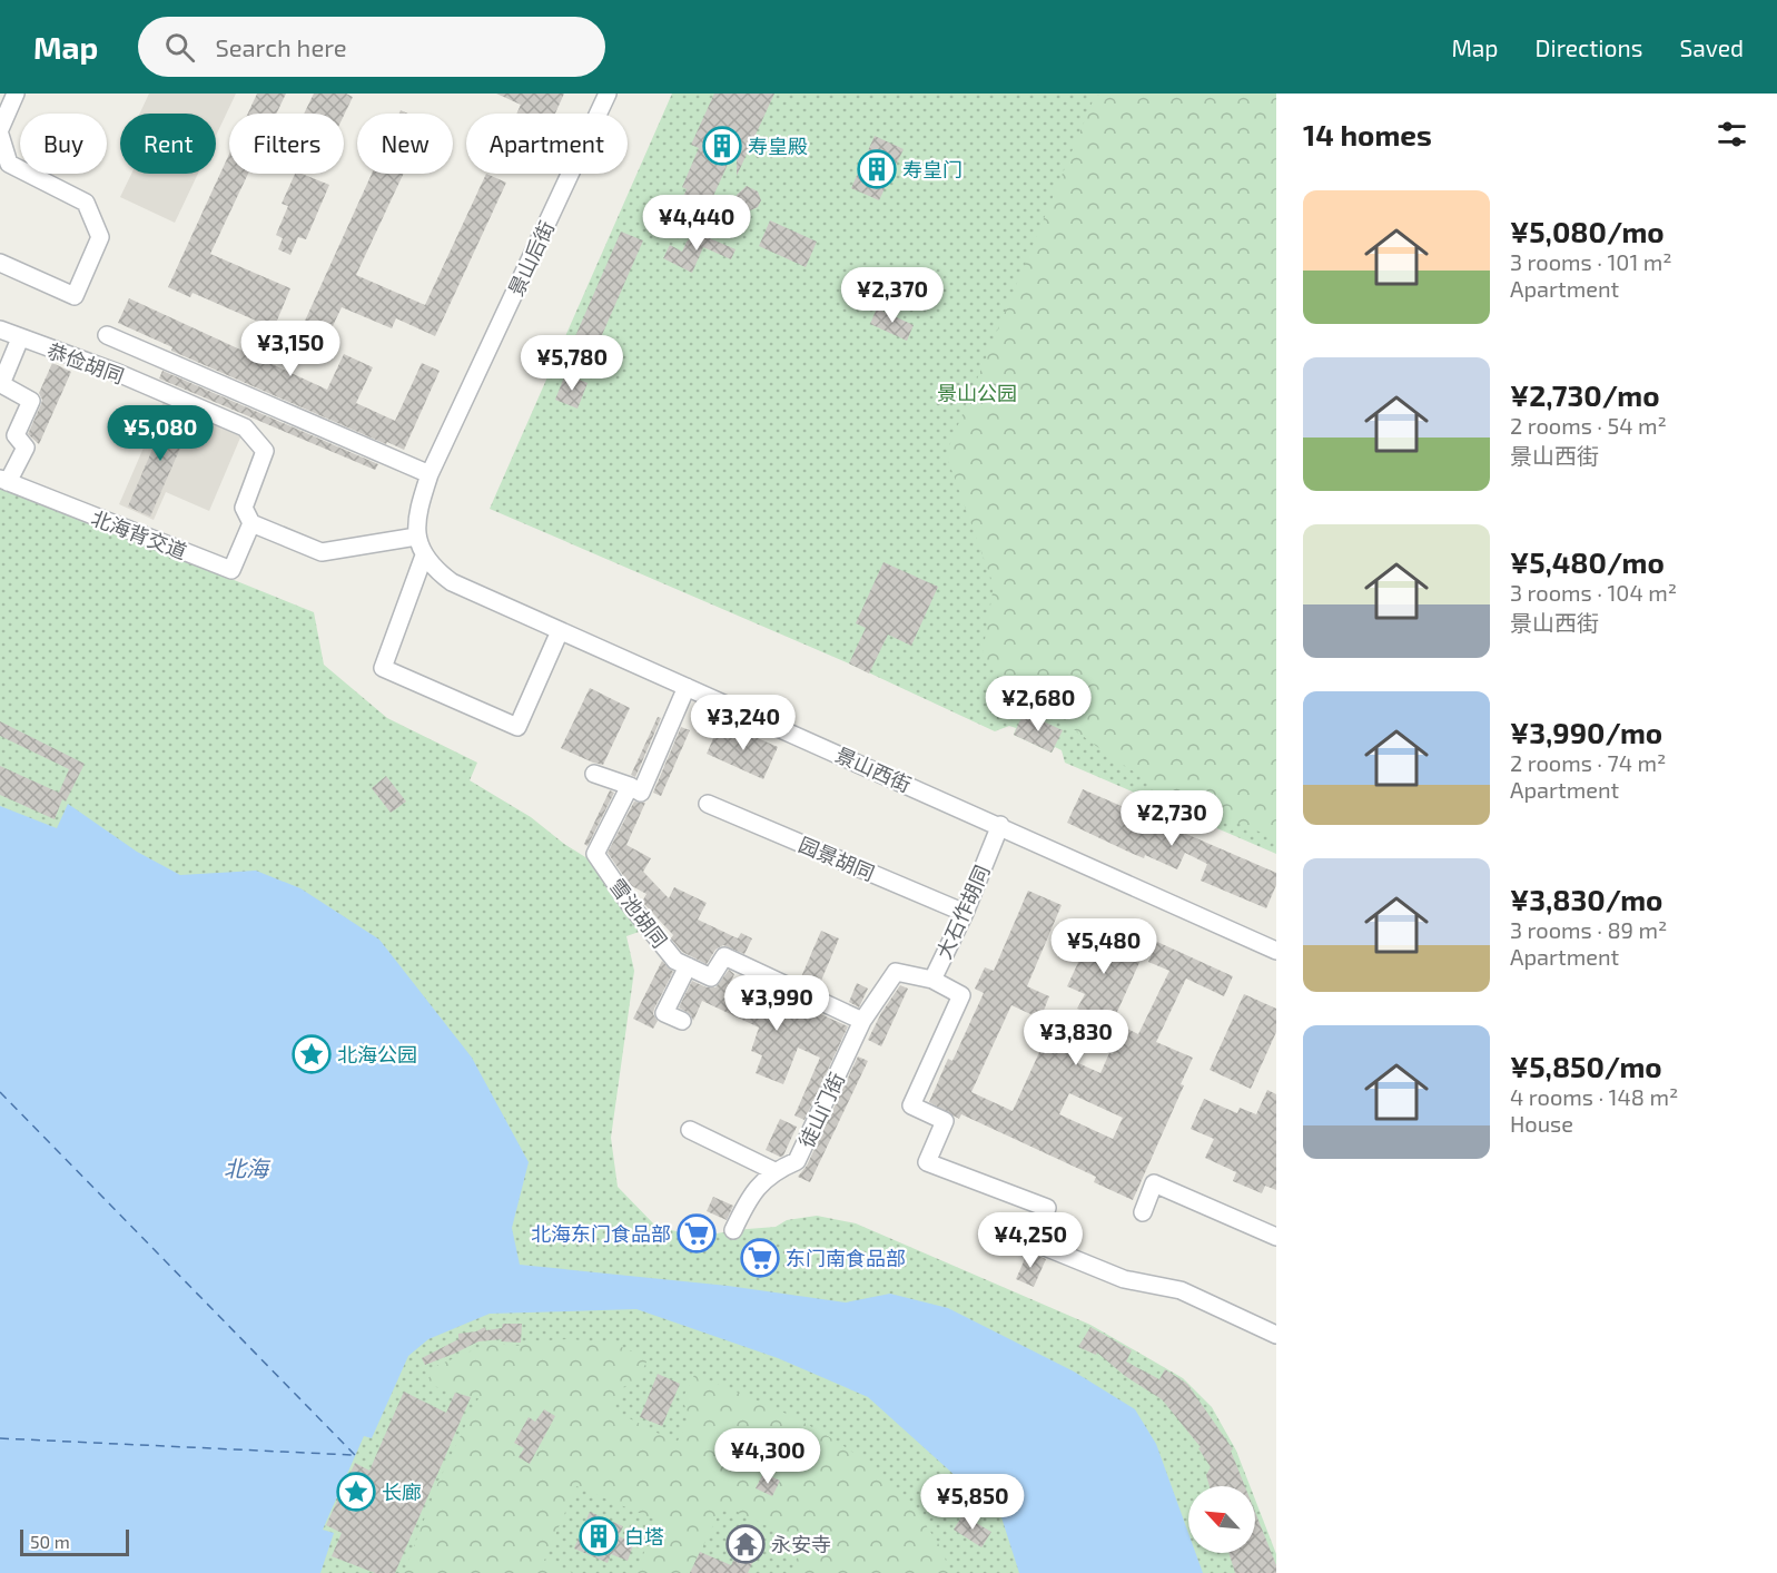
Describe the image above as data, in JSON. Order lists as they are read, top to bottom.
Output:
{
  "streets": {
    "street": [
      "景山后街",
      "恭俭胡同",
      "北海背交道",
      "景山西街",
      "园景胡同",
      "大石作胡同",
      "雪池胡同",
      "徒山门街"
    ]
  },
  "crossings": [
    ["景山后街", "景山西街"],
    ["恭俭胡同", "北海背交道"],
    ["景山西街", "大石作胡同"],
    ["园景胡同", "大石作胡同"],
    ["大石作胡同", "徒山门街"]
  ],
  "water": ["北海"],
  "parks": ["景山公园"],
  "places": {
    "building": ["寿皇殿", "寿皇门", "白塔"],
    "place": ["北海公园", "长廊"],
    "supermarket": ["北海东门食品部", "东门南食品部"],
    "temple": ["永安寺"]
  },
  "scale_bar": "50 m",
  "north": "top left",
  "page": {
    "header": "Map",
    "search": "Search here",
    "nav": ["Map", "Directions", "Saved"],
    "heading": "14 homes",
    "chip": [
      "Buy",
      "Rent",
      "Filters",
      "New",
      "Apartment"
    ],
    "list": [
      {
        "name": "¥5,080/mo",
        "note": "3 rooms · 101 m² · Apartment"
      },
      {
        "name": "¥2,730/mo",
        "note": "2 rooms · 54 m² · 景山西街"
      },
      {
        "name": "¥5,480/mo",
        "note": "3 rooms · 104 m² · 景山西街"
      },
      {
        "name": "¥3,990/mo",
        "note": "2 rooms · 74 m² · Apartment"
      },
      {
        "name": "¥3,830/mo",
        "note": "3 rooms · 89 m² · Apartment"
      },
      {
        "name": "¥5,850/mo",
        "note": "4 rooms · 148 m² · House"
      }
    ],
    "price": [
      "¥4,440",
      "¥2,370",
      "¥3,150",
      "¥5,780",
      "¥5,080",
      "¥2,680",
      "¥3,240",
      "¥2,730",
      "¥5,480",
      "¥3,990",
      "¥3,830",
      "¥4,250",
      "¥4,300",
      "¥5,850"
    ],
    "scale": "50 m"
  }
}
